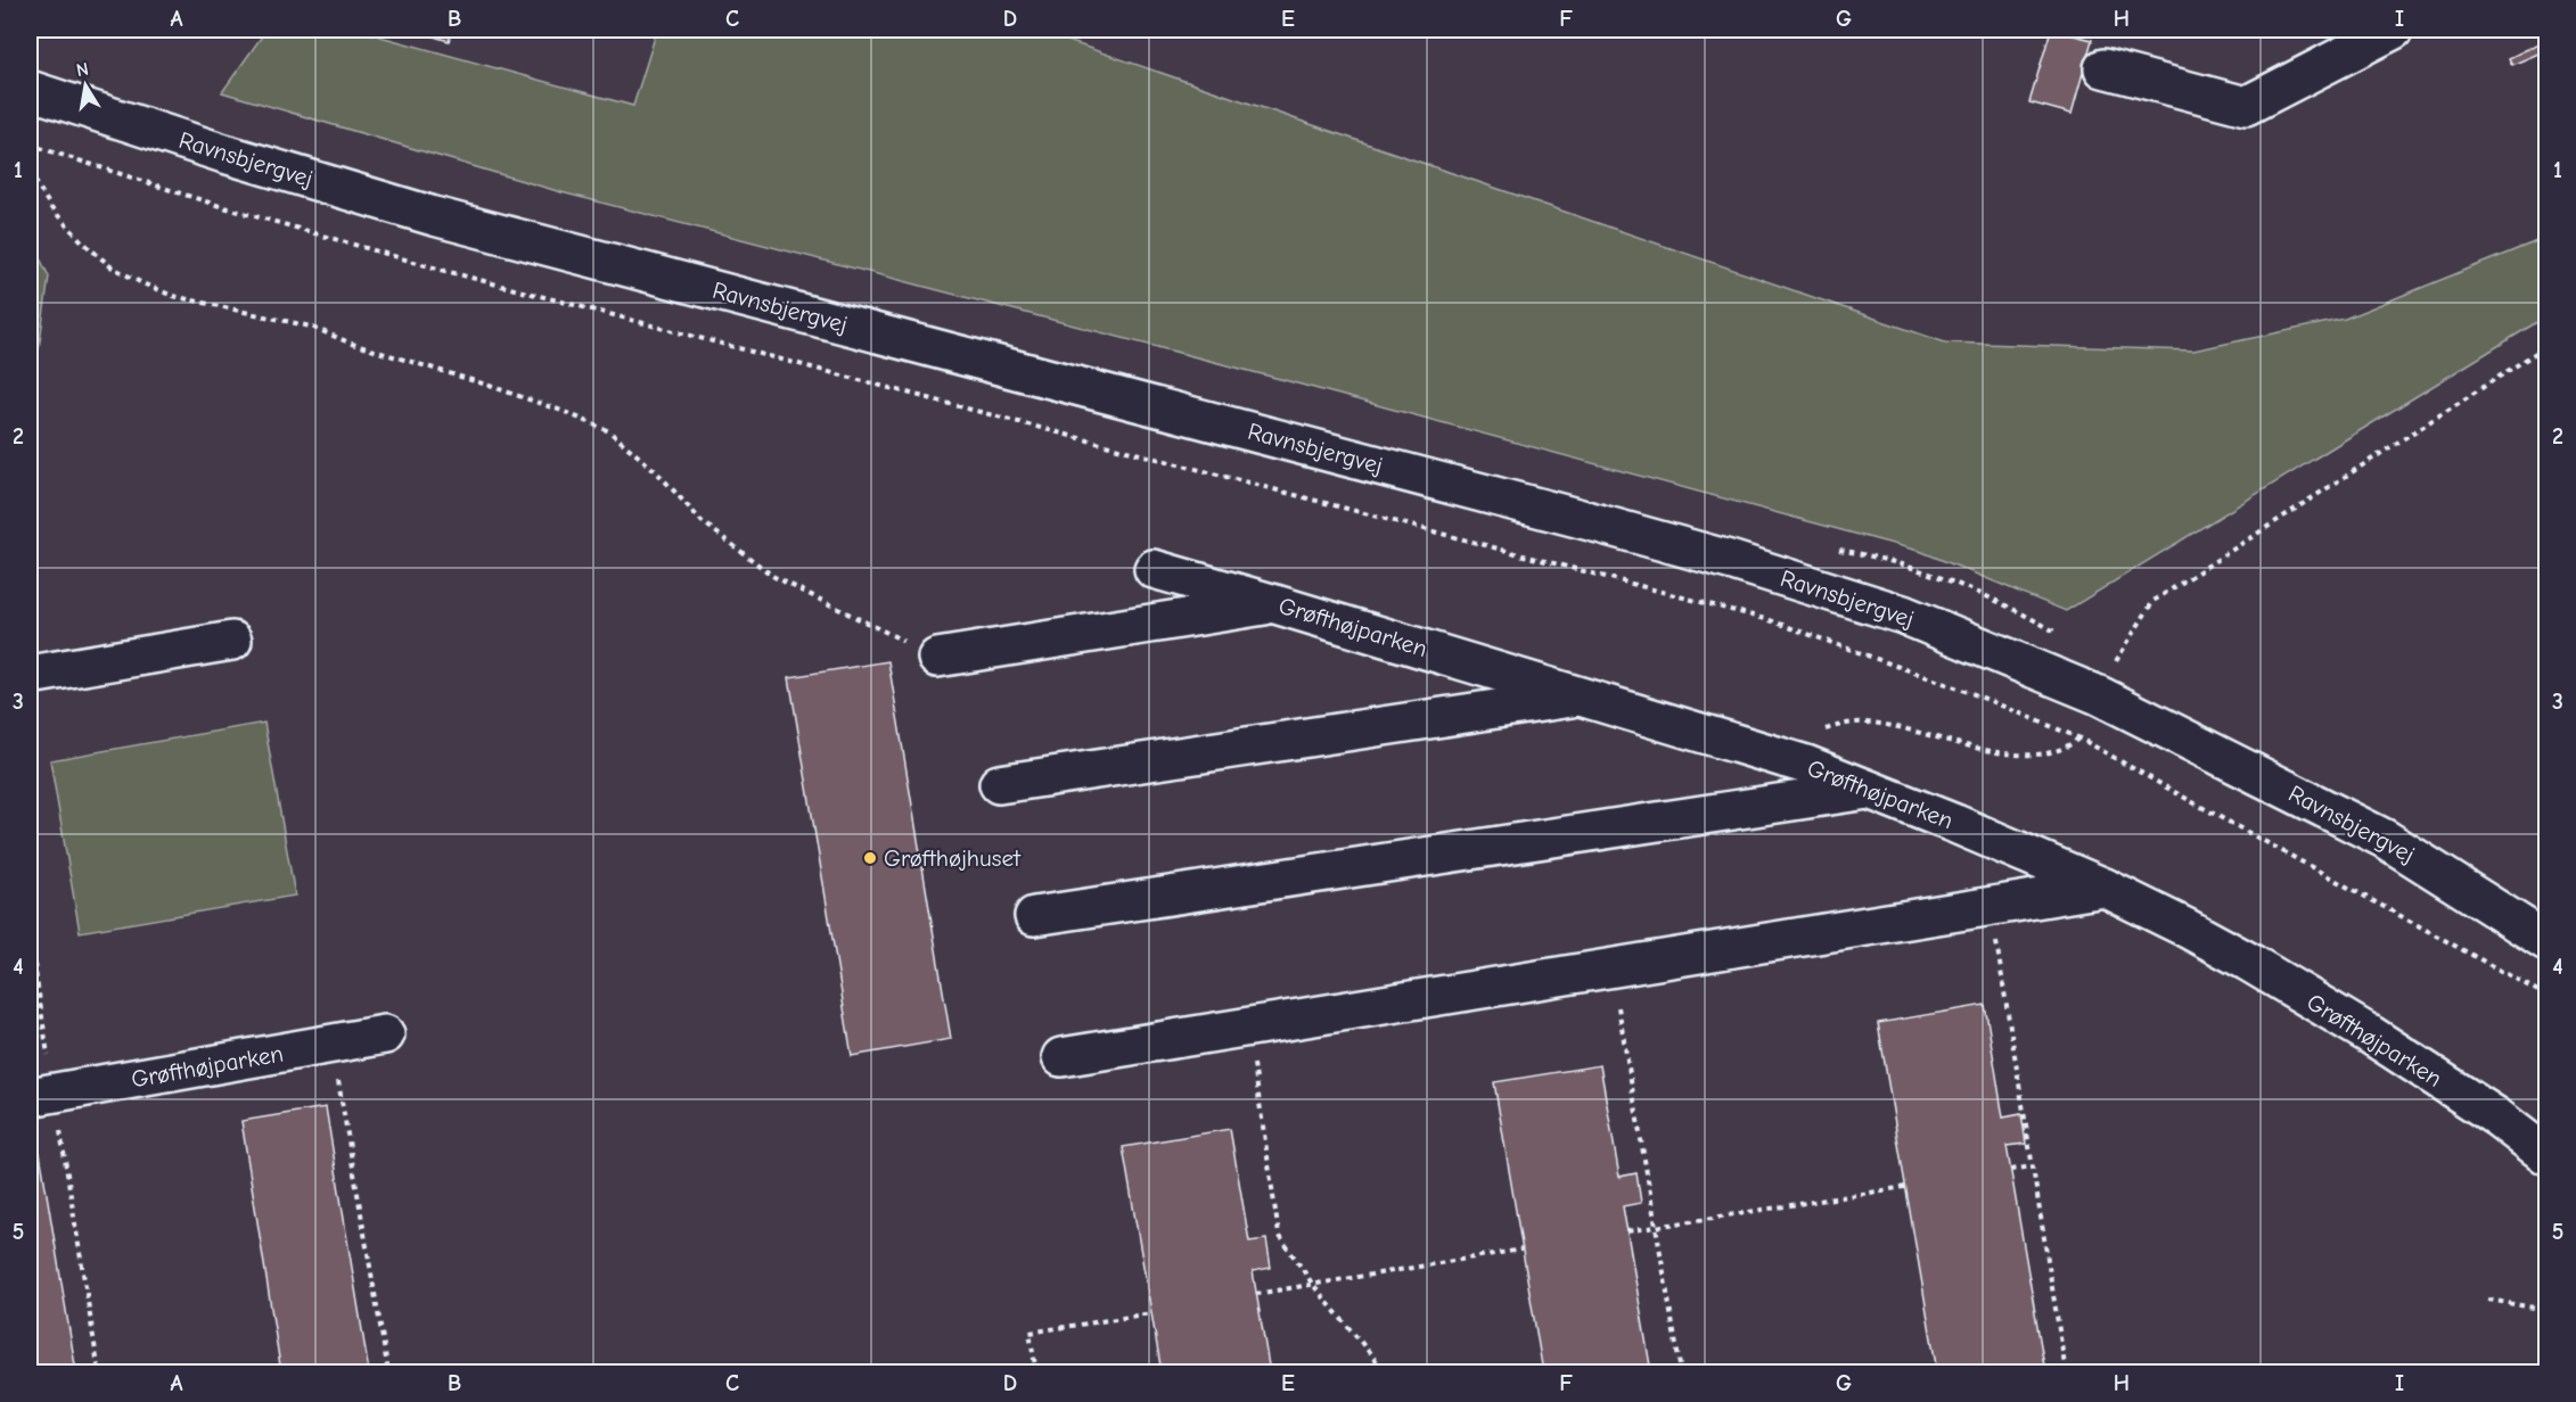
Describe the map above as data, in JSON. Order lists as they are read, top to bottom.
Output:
{
  "streets": {
    "street": ["Ravnsbjergvej", "Grøfthøjparken"]
  },
  "places": ["Grøfthøjhuset"],
  "north": "top",
  "grid": {
    "columns": [
      "A",
      "B",
      "C",
      "D",
      "E",
      "F",
      "G",
      "H",
      "I"
    ],
    "rows": [
      "1",
      "2",
      "3",
      "4",
      "5"
    ]
  }
}
